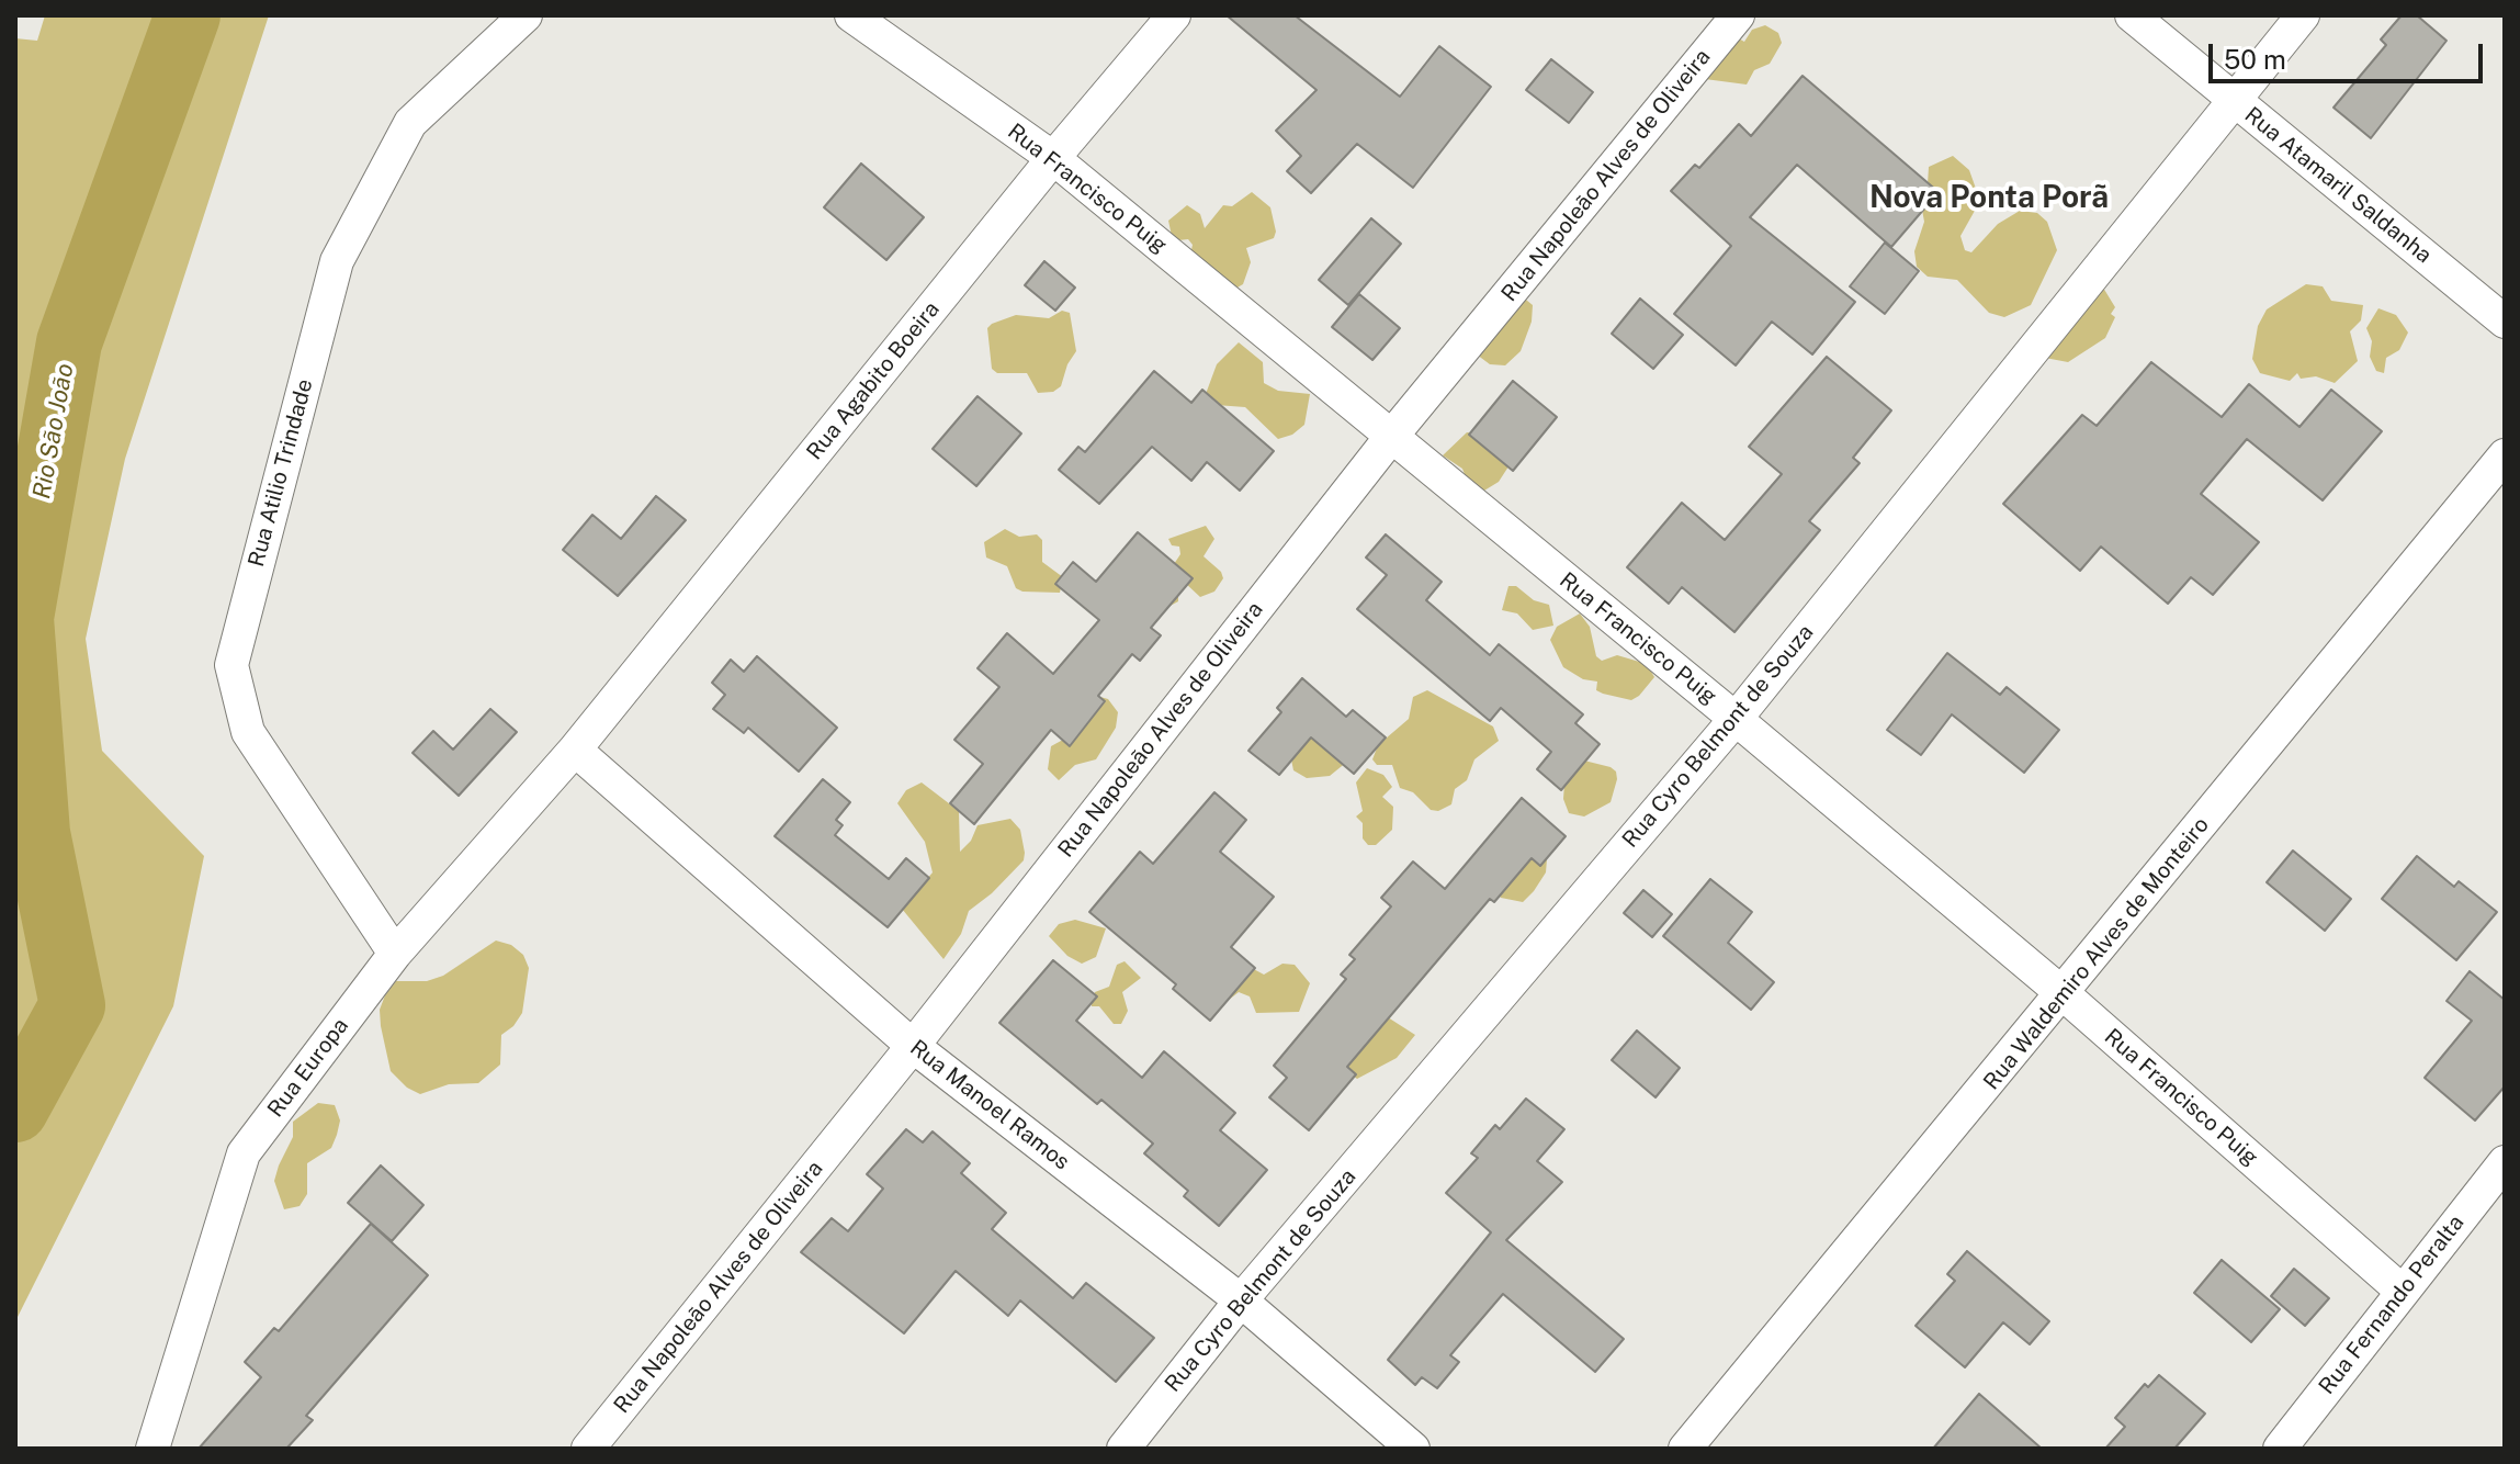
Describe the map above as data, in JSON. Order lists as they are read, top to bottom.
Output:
{
  "streets": {
    "street": [
      "Rua Napoleão Alves de Oliveira",
      "Rua Atamaril Saldanha",
      "Rua Francisco Puig",
      "Rua Agabito Boeira",
      "Rua Atilio Trindade",
      "Rua Cyro Belmont de Souza",
      "Rua Waldemiro Alves de Monteiro",
      "Rua Europa",
      "Rua Manoel Ramos",
      "Rua Fernando Peralta"
    ]
  },
  "crossings": [
    ["Rua Napoleão Alves de Oliveira", "Rua Francisco Puig"],
    ["Rua Napoleão Alves de Oliveira", "Rua Manoel Ramos"],
    ["Rua Atamaril Saldanha", "Rua Cyro Belmont de Souza"],
    ["Rua Francisco Puig", "Rua Agabito Boeira"],
    ["Rua Francisco Puig", "Rua Cyro Belmont de Souza"],
    ["Rua Francisco Puig", "Rua Waldemiro Alves de Monteiro"],
    ["Rua Francisco Puig", "Rua Fernando Peralta"],
    ["Rua Agabito Boeira", "Rua Europa"],
    ["Rua Agabito Boeira", "Rua Manoel Ramos"],
    ["Rua Atilio Trindade", "Rua Europa"],
    ["Rua Cyro Belmont de Souza", "Rua Manoel Ramos"],
    ["Rua Europa", "Rua Manoel Ramos"]
  ],
  "districts": ["Nova Ponta Porã"],
  "water": ["Rio São João"],
  "scale_bar": "50 m"
}
